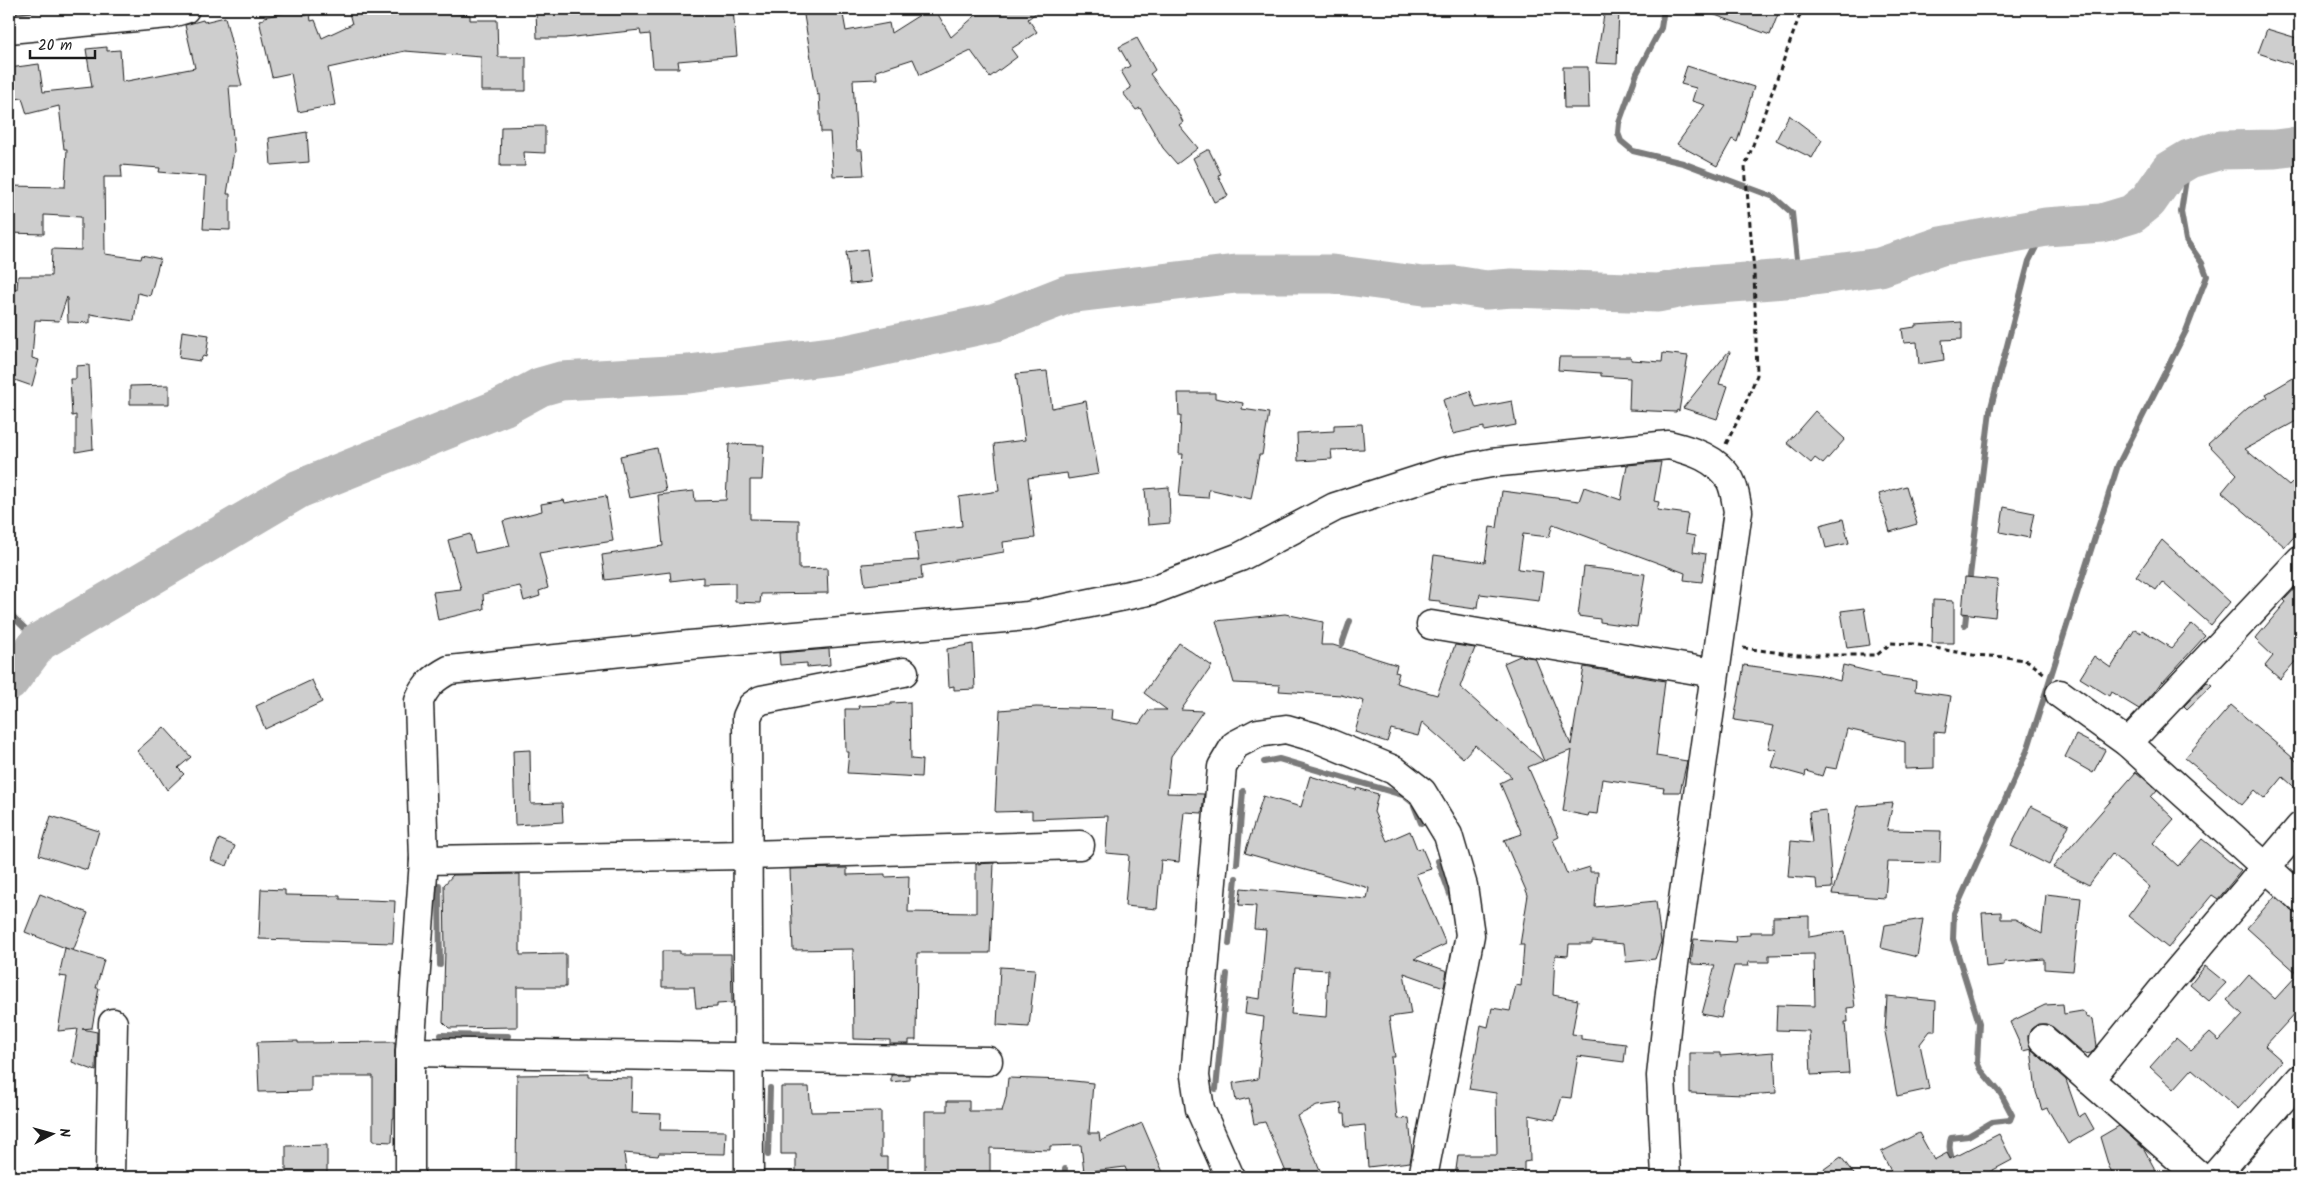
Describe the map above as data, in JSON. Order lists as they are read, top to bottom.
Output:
{
  "scale_bar": "20 m",
  "north": "right"
}
